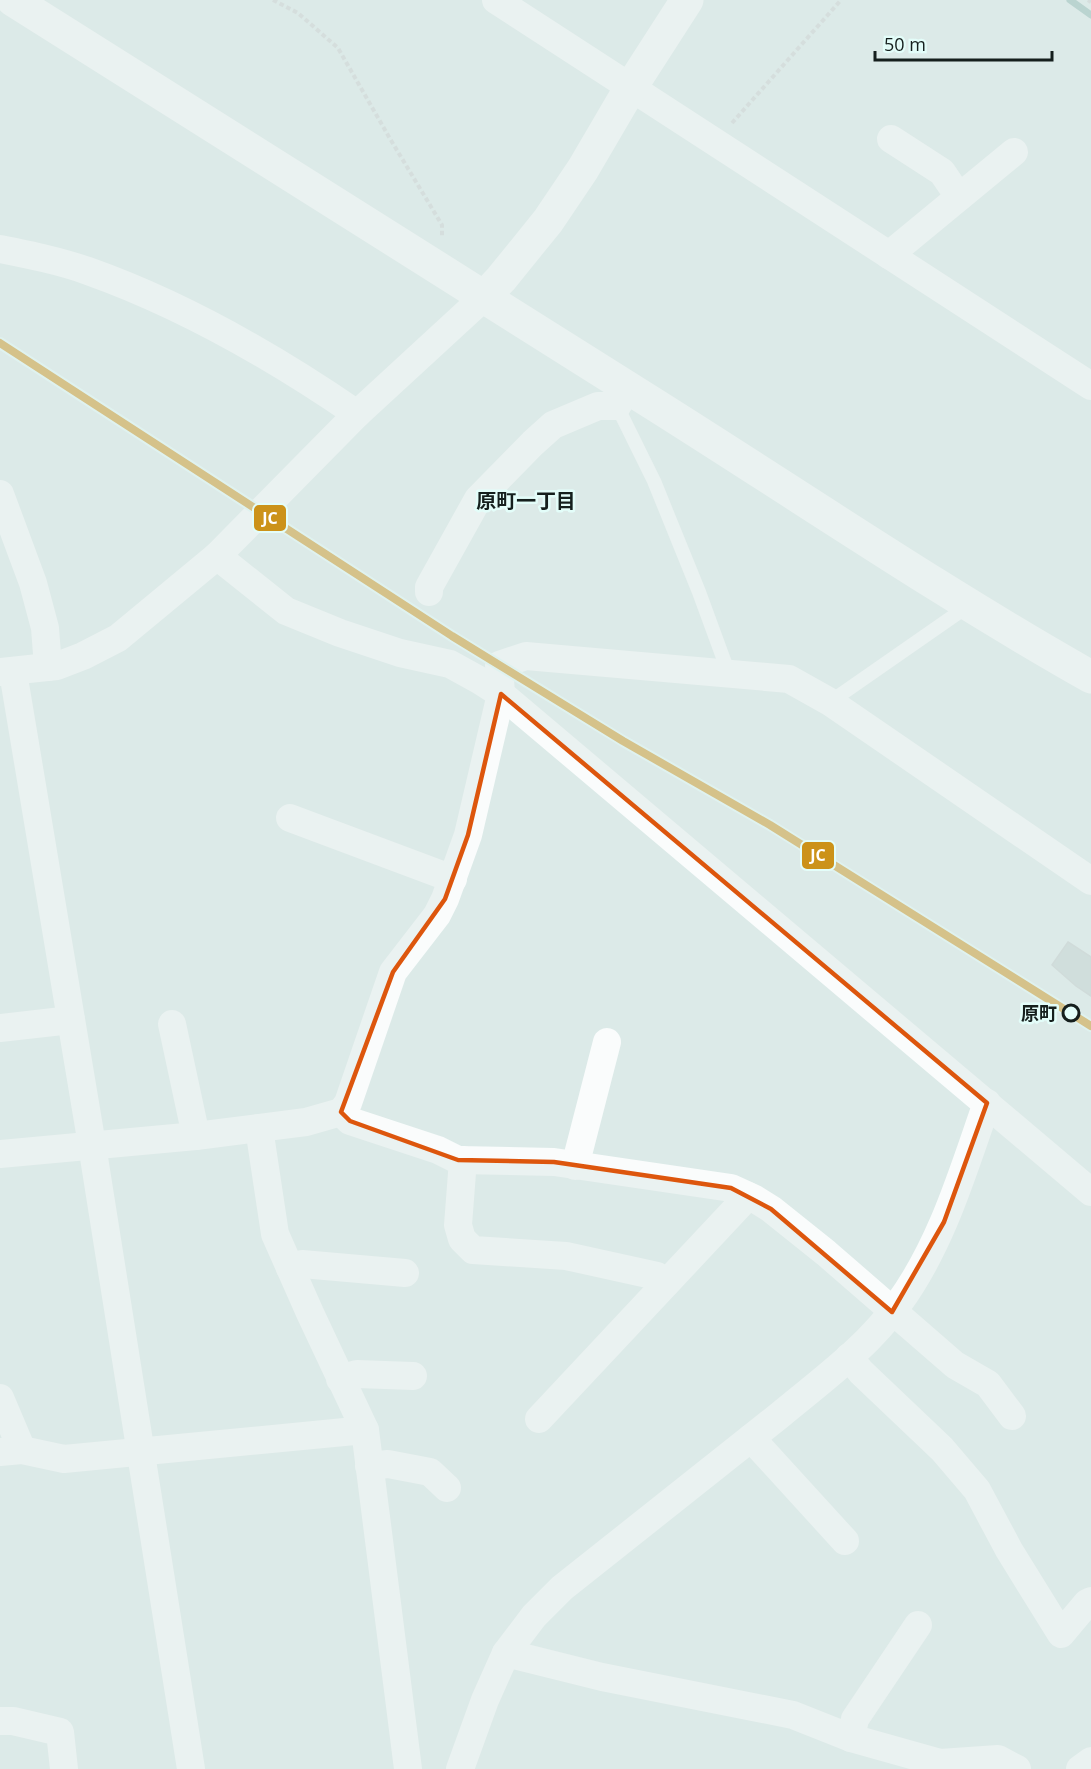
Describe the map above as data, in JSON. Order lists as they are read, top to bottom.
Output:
{
  "districts": ["原町一丁目"],
  "places": ["原町"],
  "lines": ["transit line JC"],
  "scale_bar": "50 m"
}
